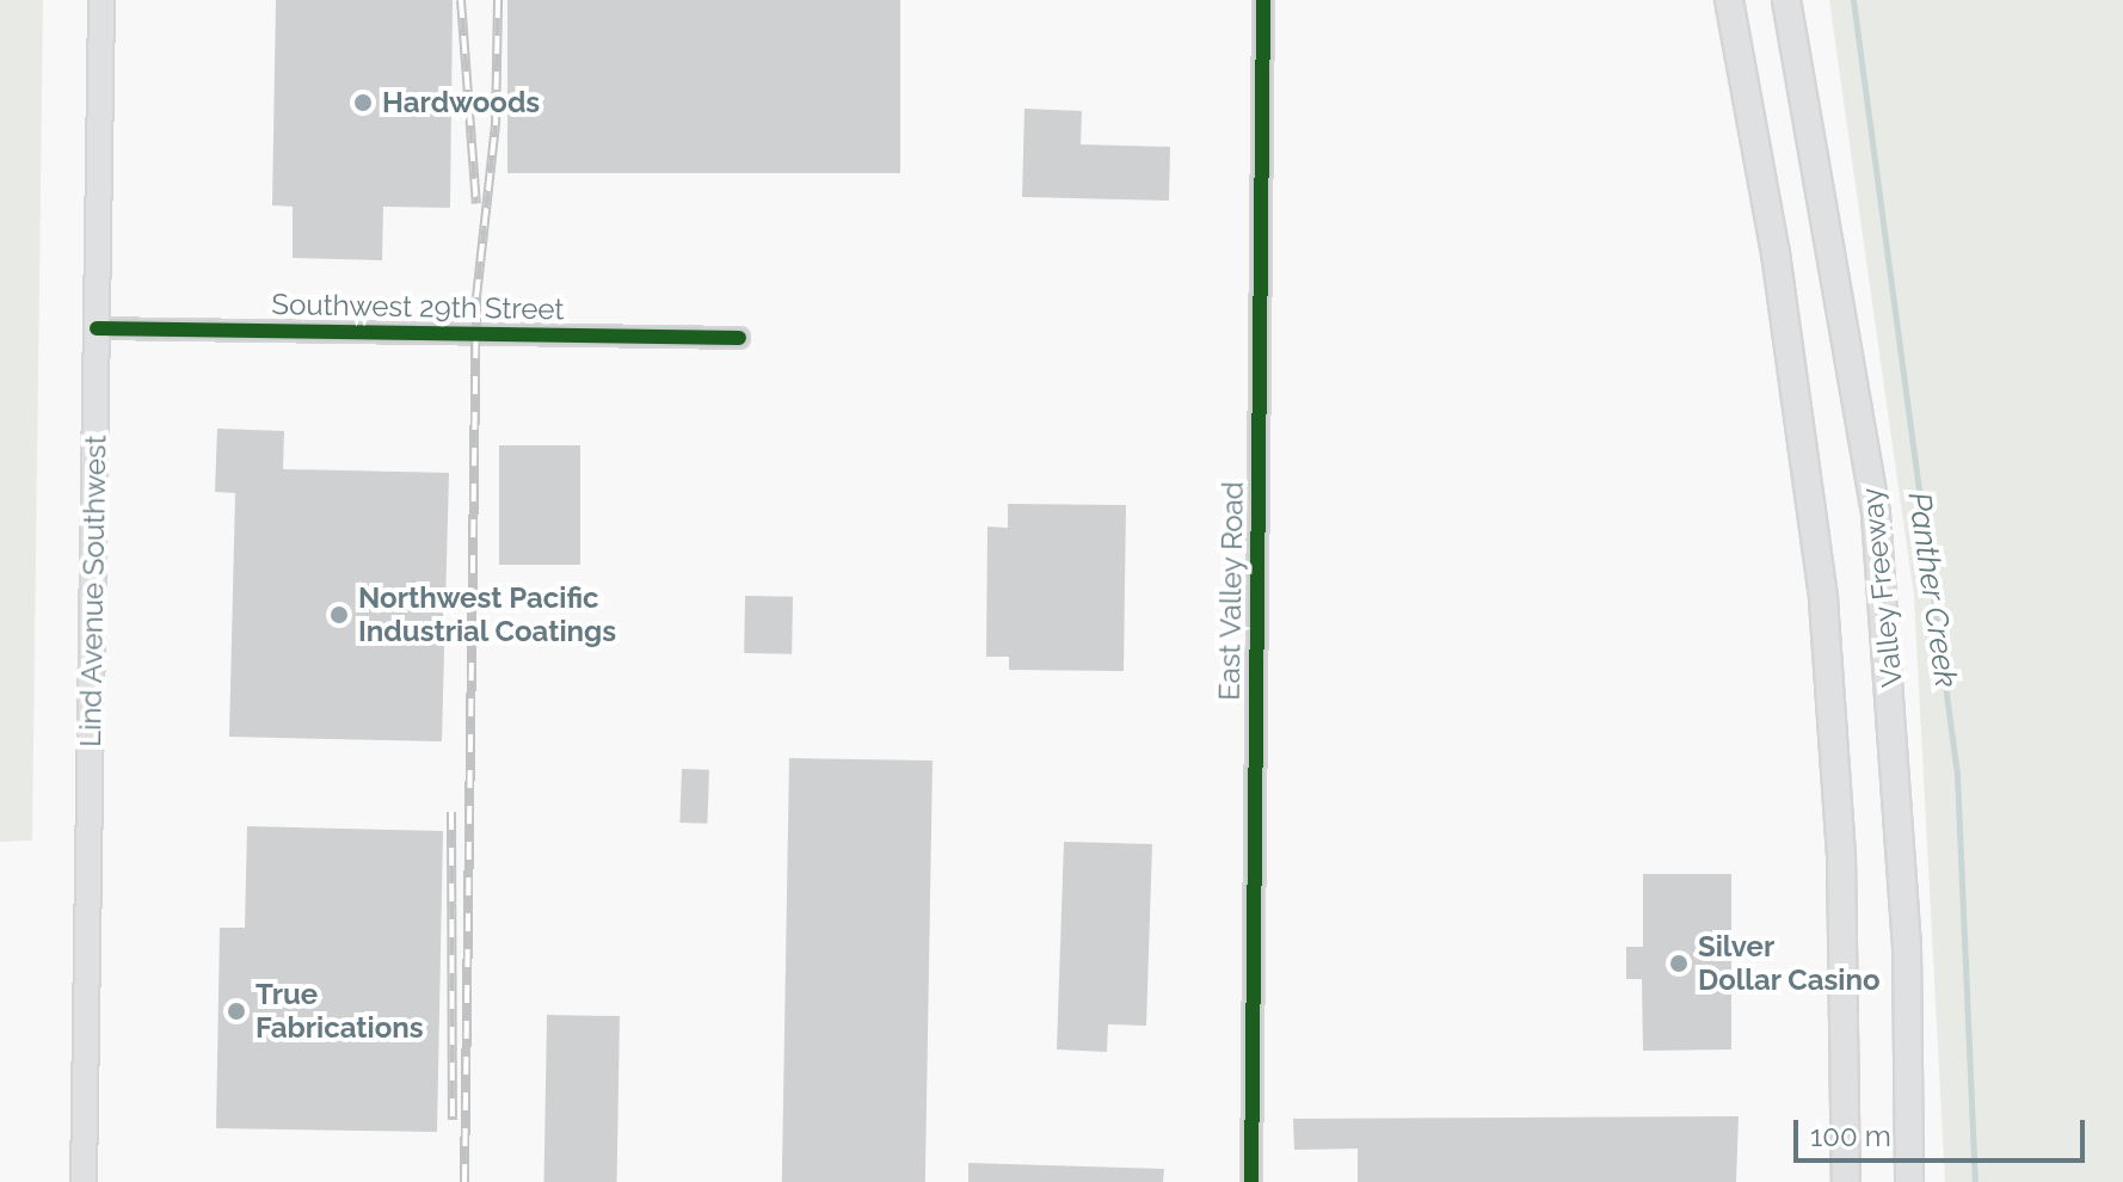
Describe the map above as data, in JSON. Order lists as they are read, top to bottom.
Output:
{
  "streets": {
    "highway": ["Valley Freeway"],
    "main road": ["Lind Avenue Southwest"],
    "street": ["Southwest 29th Street", "East Valley Road"]
  },
  "crossings": [
    ["Southwest 29th Street", "Lind Avenue Southwest"]
  ],
  "water": ["Panther Creek"],
  "places": [
    "Hardwoods",
    "Northwest Pacific Industrial Coatings",
    "Silver Dollar Casino",
    "True Fabrications"
  ],
  "scale_bar": "100 m"
}
